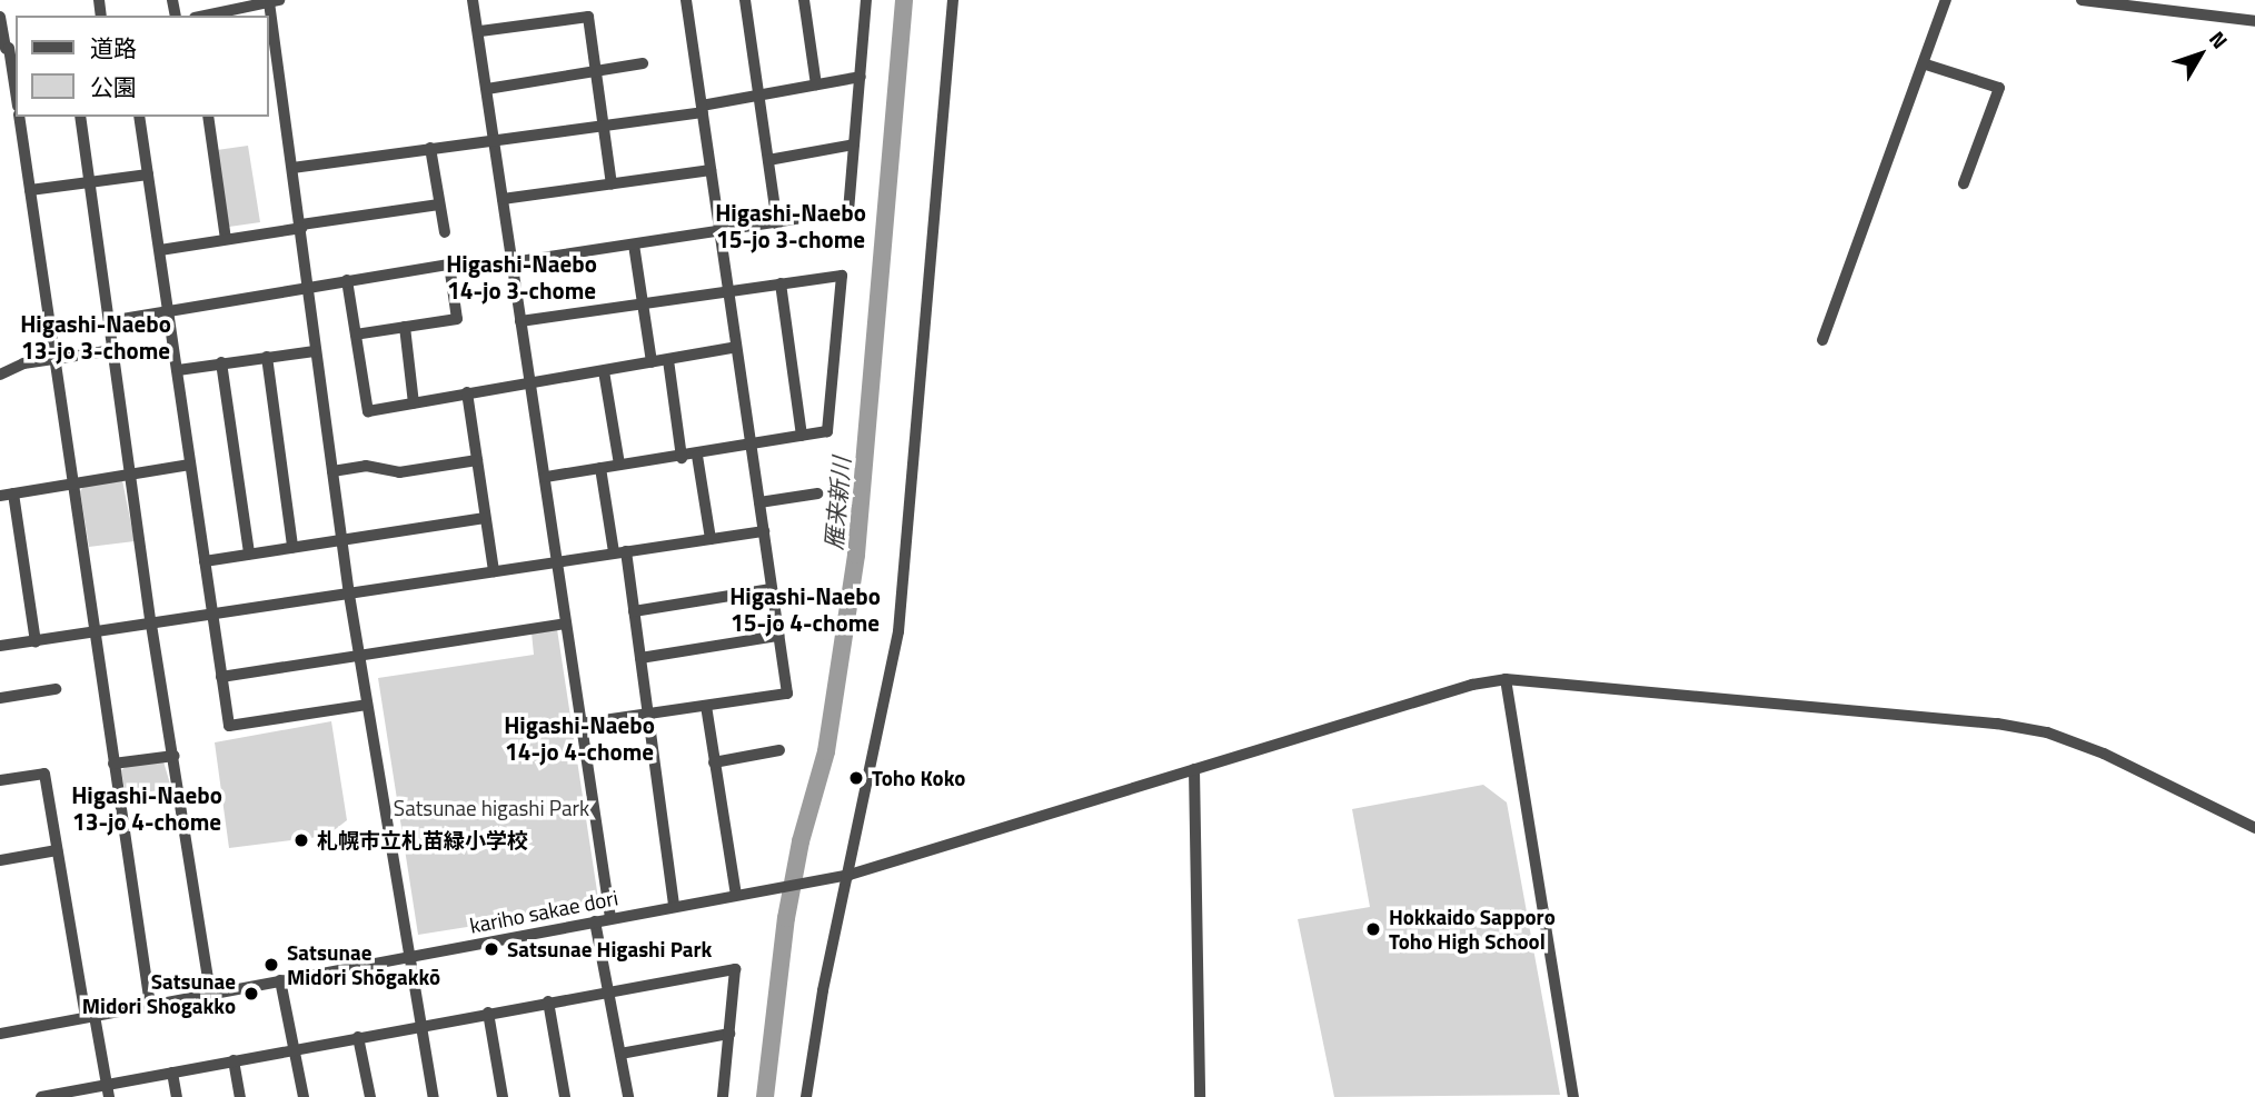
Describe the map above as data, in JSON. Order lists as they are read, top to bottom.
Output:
{
  "streets": {
    "street": ["kariho sakae dori"]
  },
  "districts": [
    "Higashi-Naebo 15-jo 3-chome",
    "Higashi-Naebo 14-jo 3-chome",
    "Higashi-Naebo 13-jo 3-chome",
    "Higashi-Naebo 15-jo 4-chome",
    "Higashi-Naebo 14-jo 4-chome",
    "Higashi-Naebo 13-jo 4-chome"
  ],
  "water": ["雁来新川"],
  "parks": ["Satsunae higashi Park"],
  "places": [
    "Toho Koko",
    "札幌市立札苗緑小学校",
    "Hokkaido Sapporo Toho High School",
    "Satsunae Higashi Park",
    "Satsunae Midori Shōgakkō",
    "Satsunae Midori Shogakko"
  ],
  "legend": ["道路", "公園"],
  "north": "top right"
}
